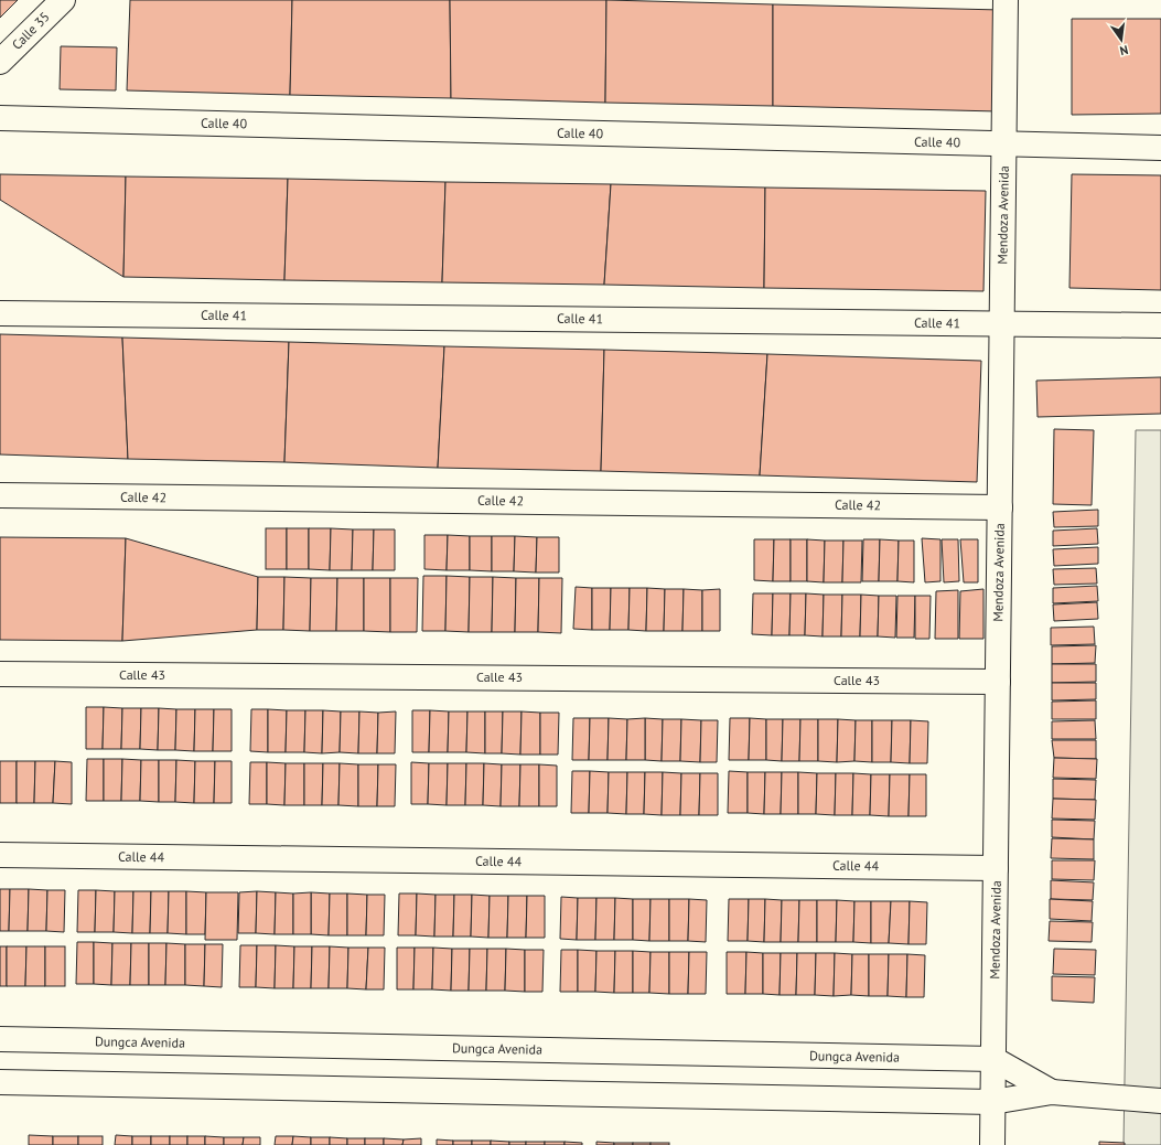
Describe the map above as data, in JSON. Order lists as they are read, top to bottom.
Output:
{
  "streets": {
    "street": [
      "Calle 35",
      "Calle 40",
      "Mendoza Avenida",
      "Calle 41",
      "Calle 42",
      "Calle 43",
      "Calle 44",
      "Dungca Avenida"
    ]
  },
  "crossings": [
    ["Calle 40", "Mendoza Avenida"],
    ["Mendoza Avenida", "Calle 41"],
    ["Mendoza Avenida", "Calle 42"],
    ["Mendoza Avenida", "Calle 43"],
    ["Mendoza Avenida", "Calle 44"],
    ["Mendoza Avenida", "Dungca Avenida"]
  ],
  "north": "bottom"
}
